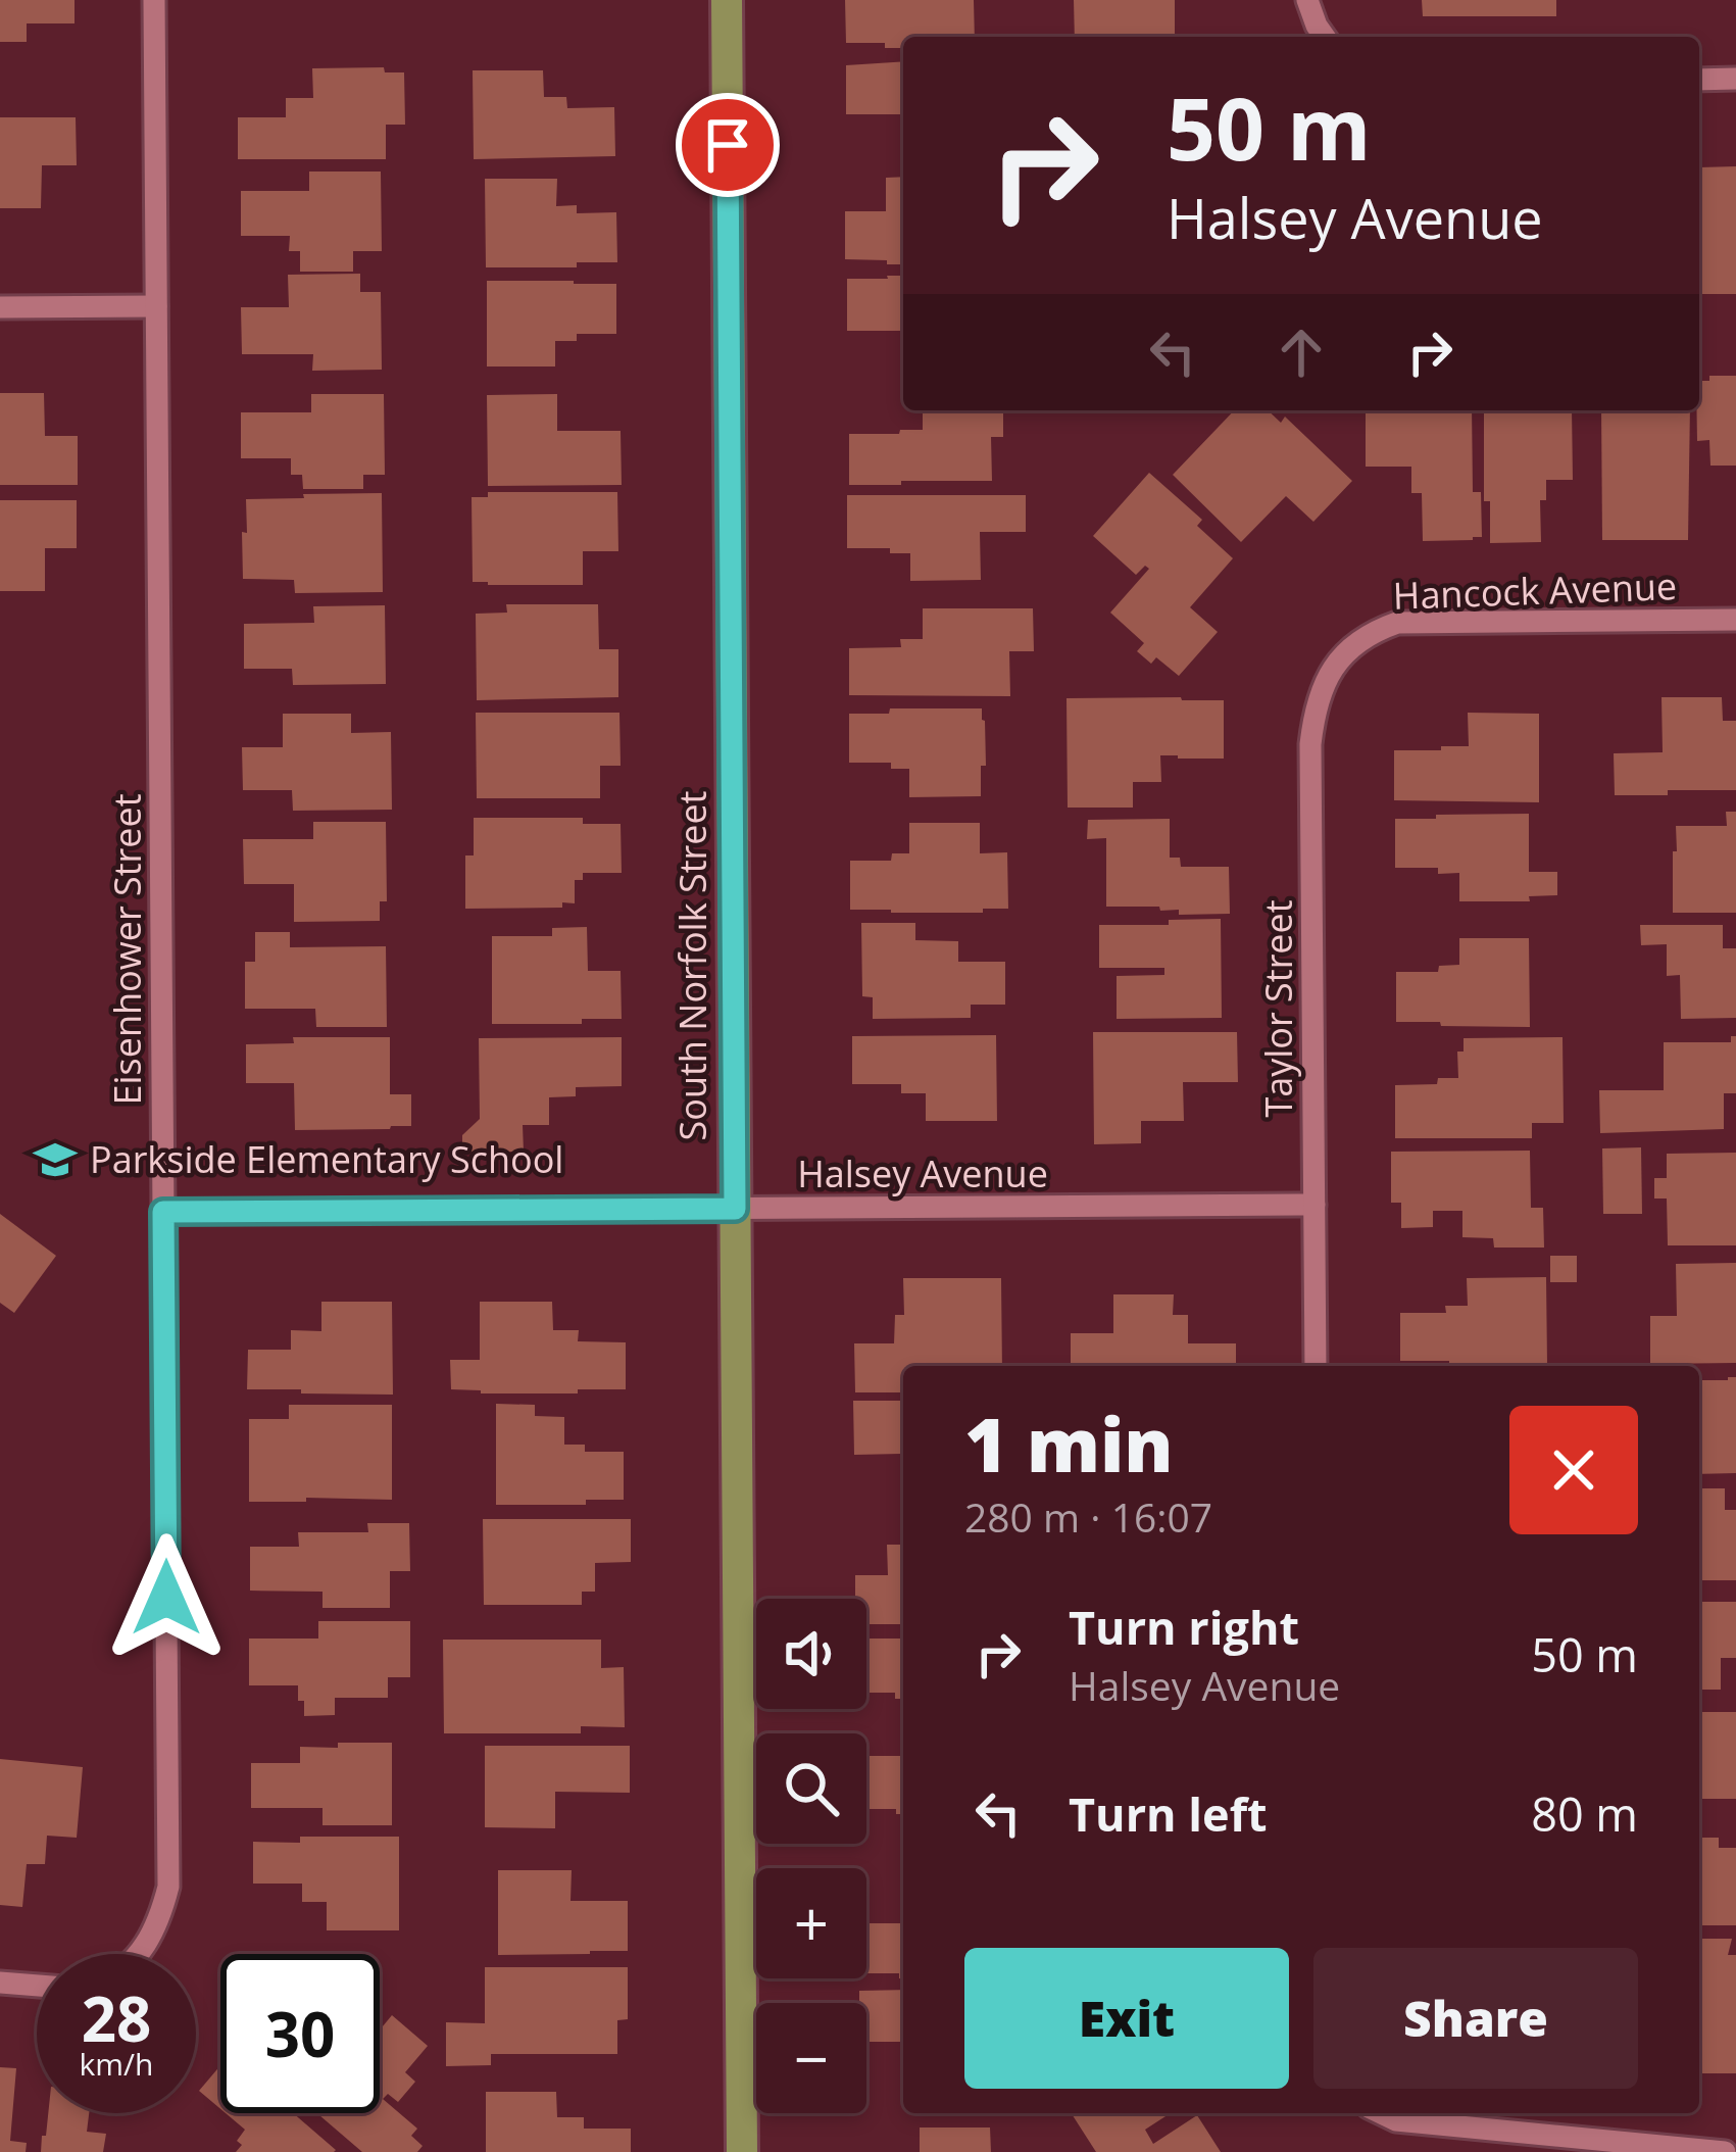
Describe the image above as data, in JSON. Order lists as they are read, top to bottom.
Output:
{
  "streets": {
    "main road": ["South Norfolk Street"],
    "street": [
      "Hancock Avenue",
      "Eisenhower Street",
      "Taylor Street",
      "Halsey Avenue"
    ]
  },
  "crossings": [
    ["Hancock Avenue", "Taylor Street"],
    ["Eisenhower Street", "Halsey Avenue"],
    ["South Norfolk Street", "Halsey Avenue"],
    ["Taylor Street", "Halsey Avenue"]
  ],
  "places": {
    "school or university": ["Parkside Elementary School"]
  },
  "page": {
    "turn": ["50 m", "Halsey Avenue"],
    "heading": ["1 min", "280 m · 16:07"],
    "list": [
      {
        "name": "Turn right",
        "note": "Halsey Avenue",
        "value": "50 m"
      },
      {
        "name": "Turn left",
        "value": "80 m"
      }
    ],
    "map_buttons": ["+", "−"],
    "buttons": ["Exit", "Share"],
    "speed": "28 km/h",
    "limit": "30"
  }
}
